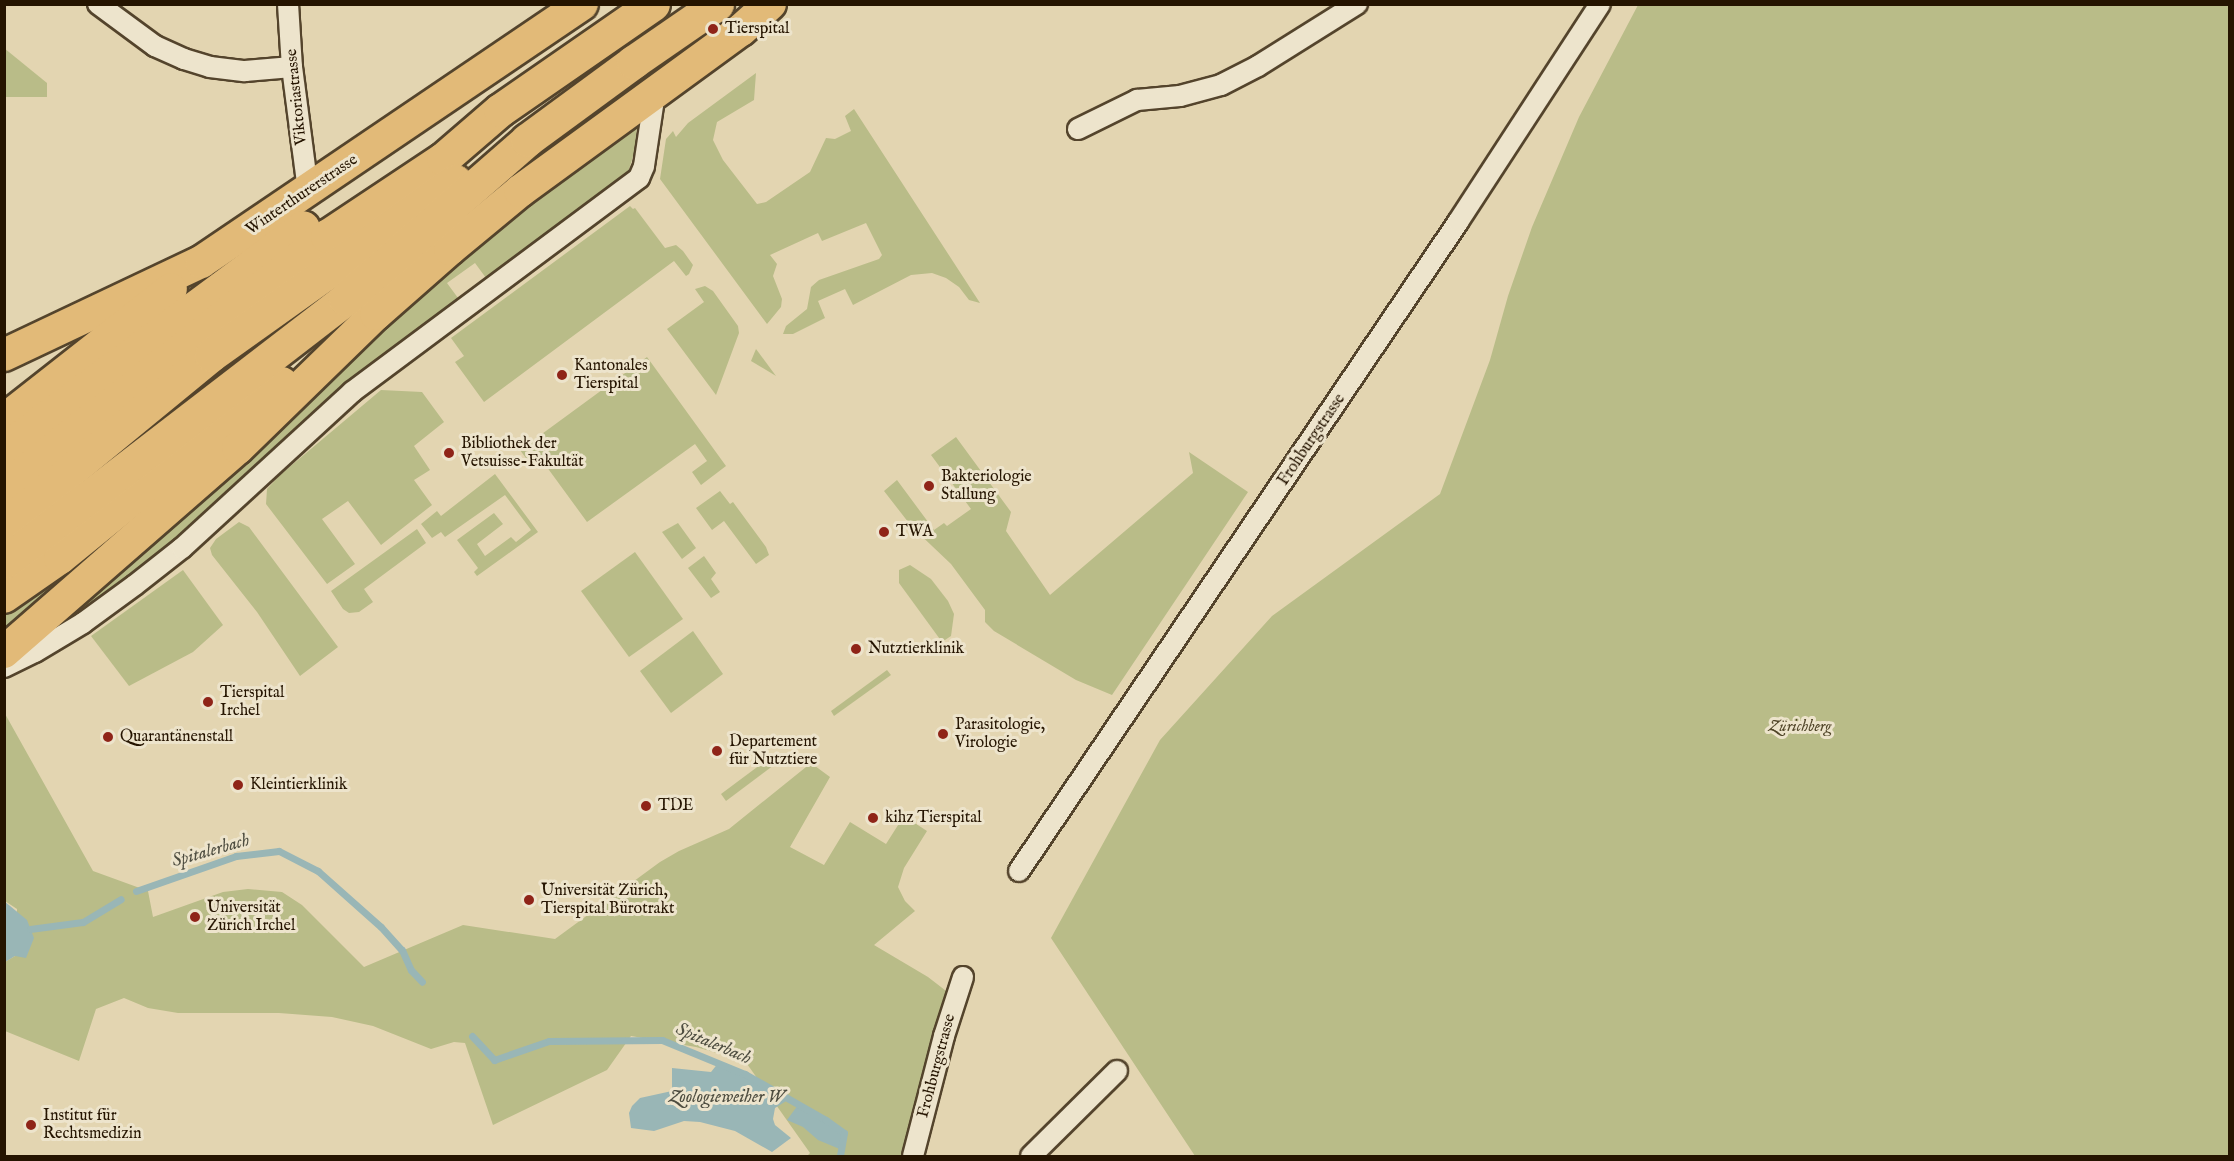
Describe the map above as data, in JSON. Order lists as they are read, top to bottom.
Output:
{
  "streets": {
    "main road": ["Winterthurerstrasse"],
    "street": ["Viktoriastrasse", "Frohburgstrasse"]
  },
  "crossings": [
    ["Viktoriastrasse", "Winterthurerstrasse"]
  ],
  "water": ["Spitalerbach", "Zoologieweiher W"],
  "parks": ["Zürichberg"],
  "places": [
    "Tierspital",
    "Kantonales Tierspital",
    "Bibliothek der Vetsuisse-Fakultät",
    "Bakteriologie Stallung",
    "TWA",
    "Nutztierklinik",
    "Tierspital Irchel",
    "Parasitologie, Virologie",
    "Quarantänenstall",
    "Departement für Nutztiere",
    "Kleintierklinik",
    "TDE",
    "kihz Tierspital",
    "Universität Zürich, Tierspital Bürotrakt",
    "Universität Zürich Irchel",
    "Institut für Rechtsmedizin"
  ]
}
